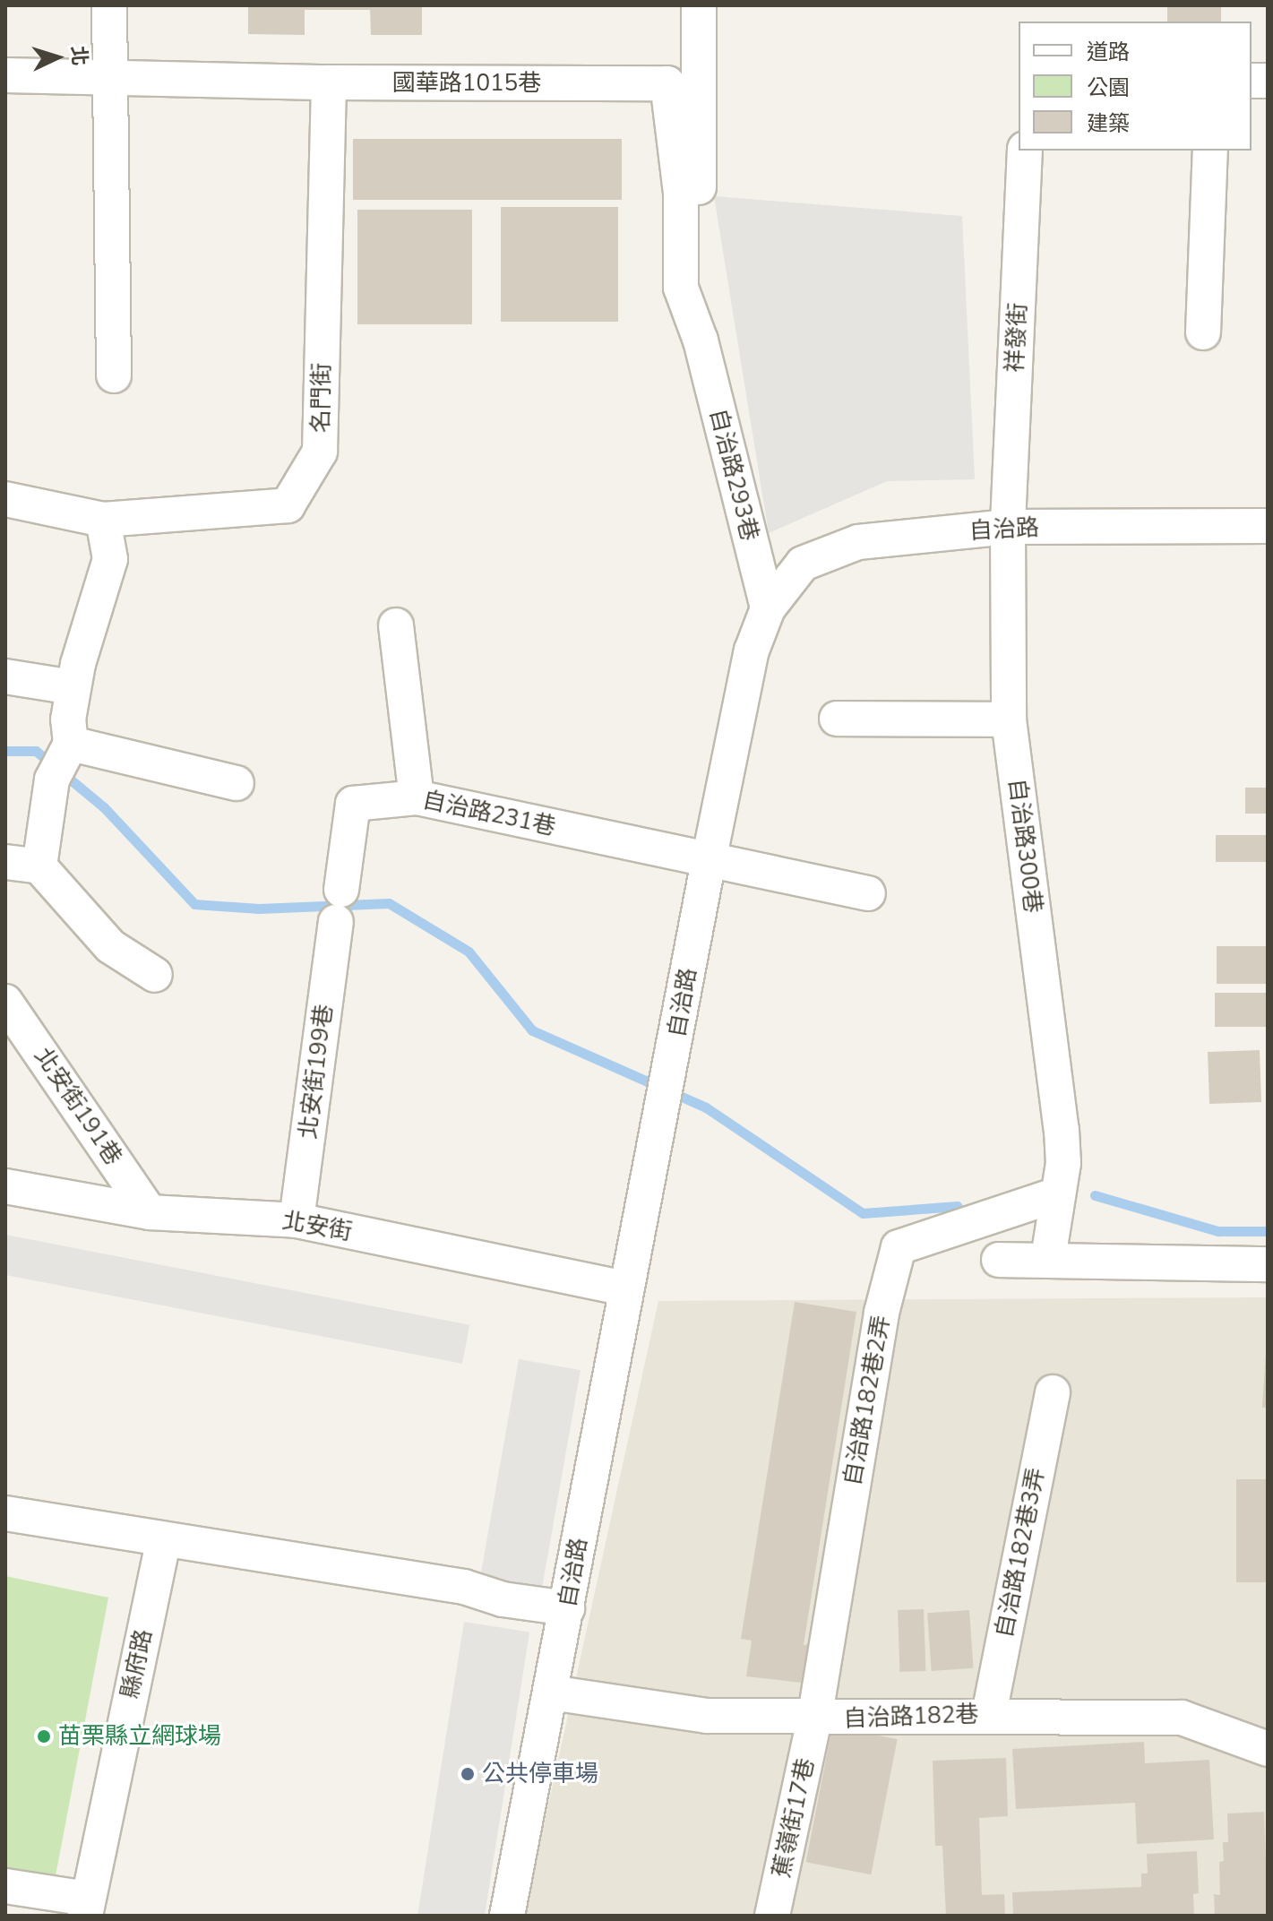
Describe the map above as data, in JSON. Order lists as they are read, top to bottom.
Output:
{
  "streets": {
    "street": [
      "國華路1015巷",
      "祥發街",
      "名門街",
      "自治路293巷",
      "自治路",
      "自治路231巷",
      "自治路300巷",
      "北安街199巷",
      "北安街191巷",
      "北安街",
      "自治路182巷2弄",
      "自治路182巷3弄",
      "縣府路",
      "自治路182巷",
      "蕉嶺街17巷"
    ]
  },
  "crossings": [
    ["國華路1015巷", "名門街"],
    ["國華路1015巷", "自治路293巷"],
    ["祥發街", "自治路"],
    ["祥發街", "自治路300巷"],
    ["自治路293巷", "自治路"],
    ["自治路", "自治路231巷"],
    ["自治路", "自治路300巷"],
    ["自治路", "北安街"],
    ["自治路", "自治路182巷"],
    ["自治路231巷", "北安街199巷"],
    ["自治路300巷", "自治路182巷2弄"],
    ["北安街199巷", "北安街"],
    ["北安街191巷", "北安街"],
    ["自治路182巷2弄", "自治路182巷"],
    ["自治路182巷2弄", "蕉嶺街17巷"],
    ["自治路182巷3弄", "自治路182巷"],
    ["自治路182巷", "蕉嶺街17巷"]
  ],
  "places": ["苗栗縣立網球場", "公共停車場"],
  "legend": ["道路", "公園", "建築"],
  "north": "right"
}
